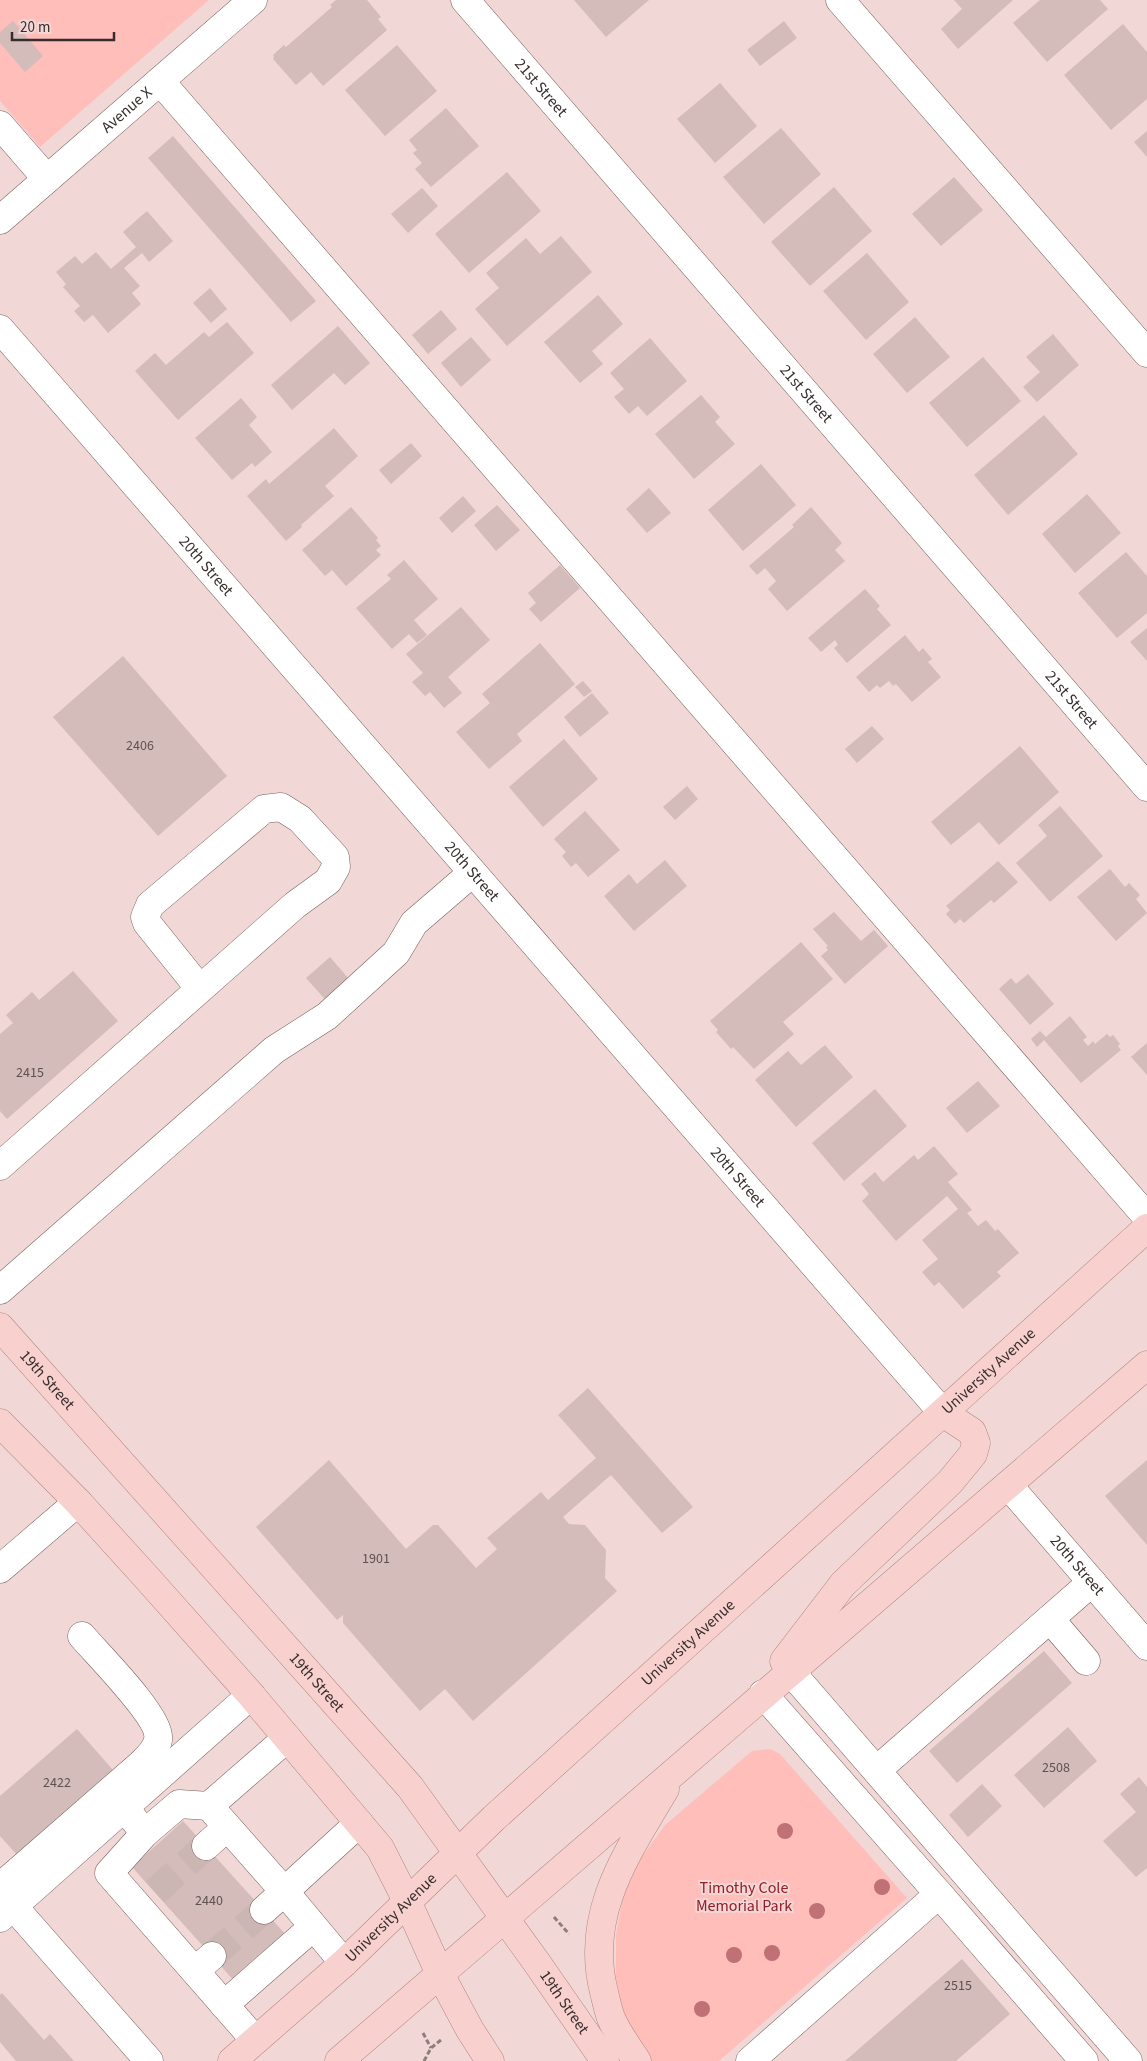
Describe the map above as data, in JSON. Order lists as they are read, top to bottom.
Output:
{
  "streets": {
    "main road": ["University Avenue", "19th Street"],
    "street": ["21st Street", "Avenue X", "20th Street"]
  },
  "crossings": [
    ["20th Street", "University Avenue"],
    ["University Avenue", "19th Street"]
  ],
  "parks": ["Timothy Cole Memorial Park"],
  "house_numbers": [
    "2406",
    "2415",
    "1901",
    "2508",
    "2422",
    "2440",
    "2515"
  ],
  "scale_bar": "20 m"
}
